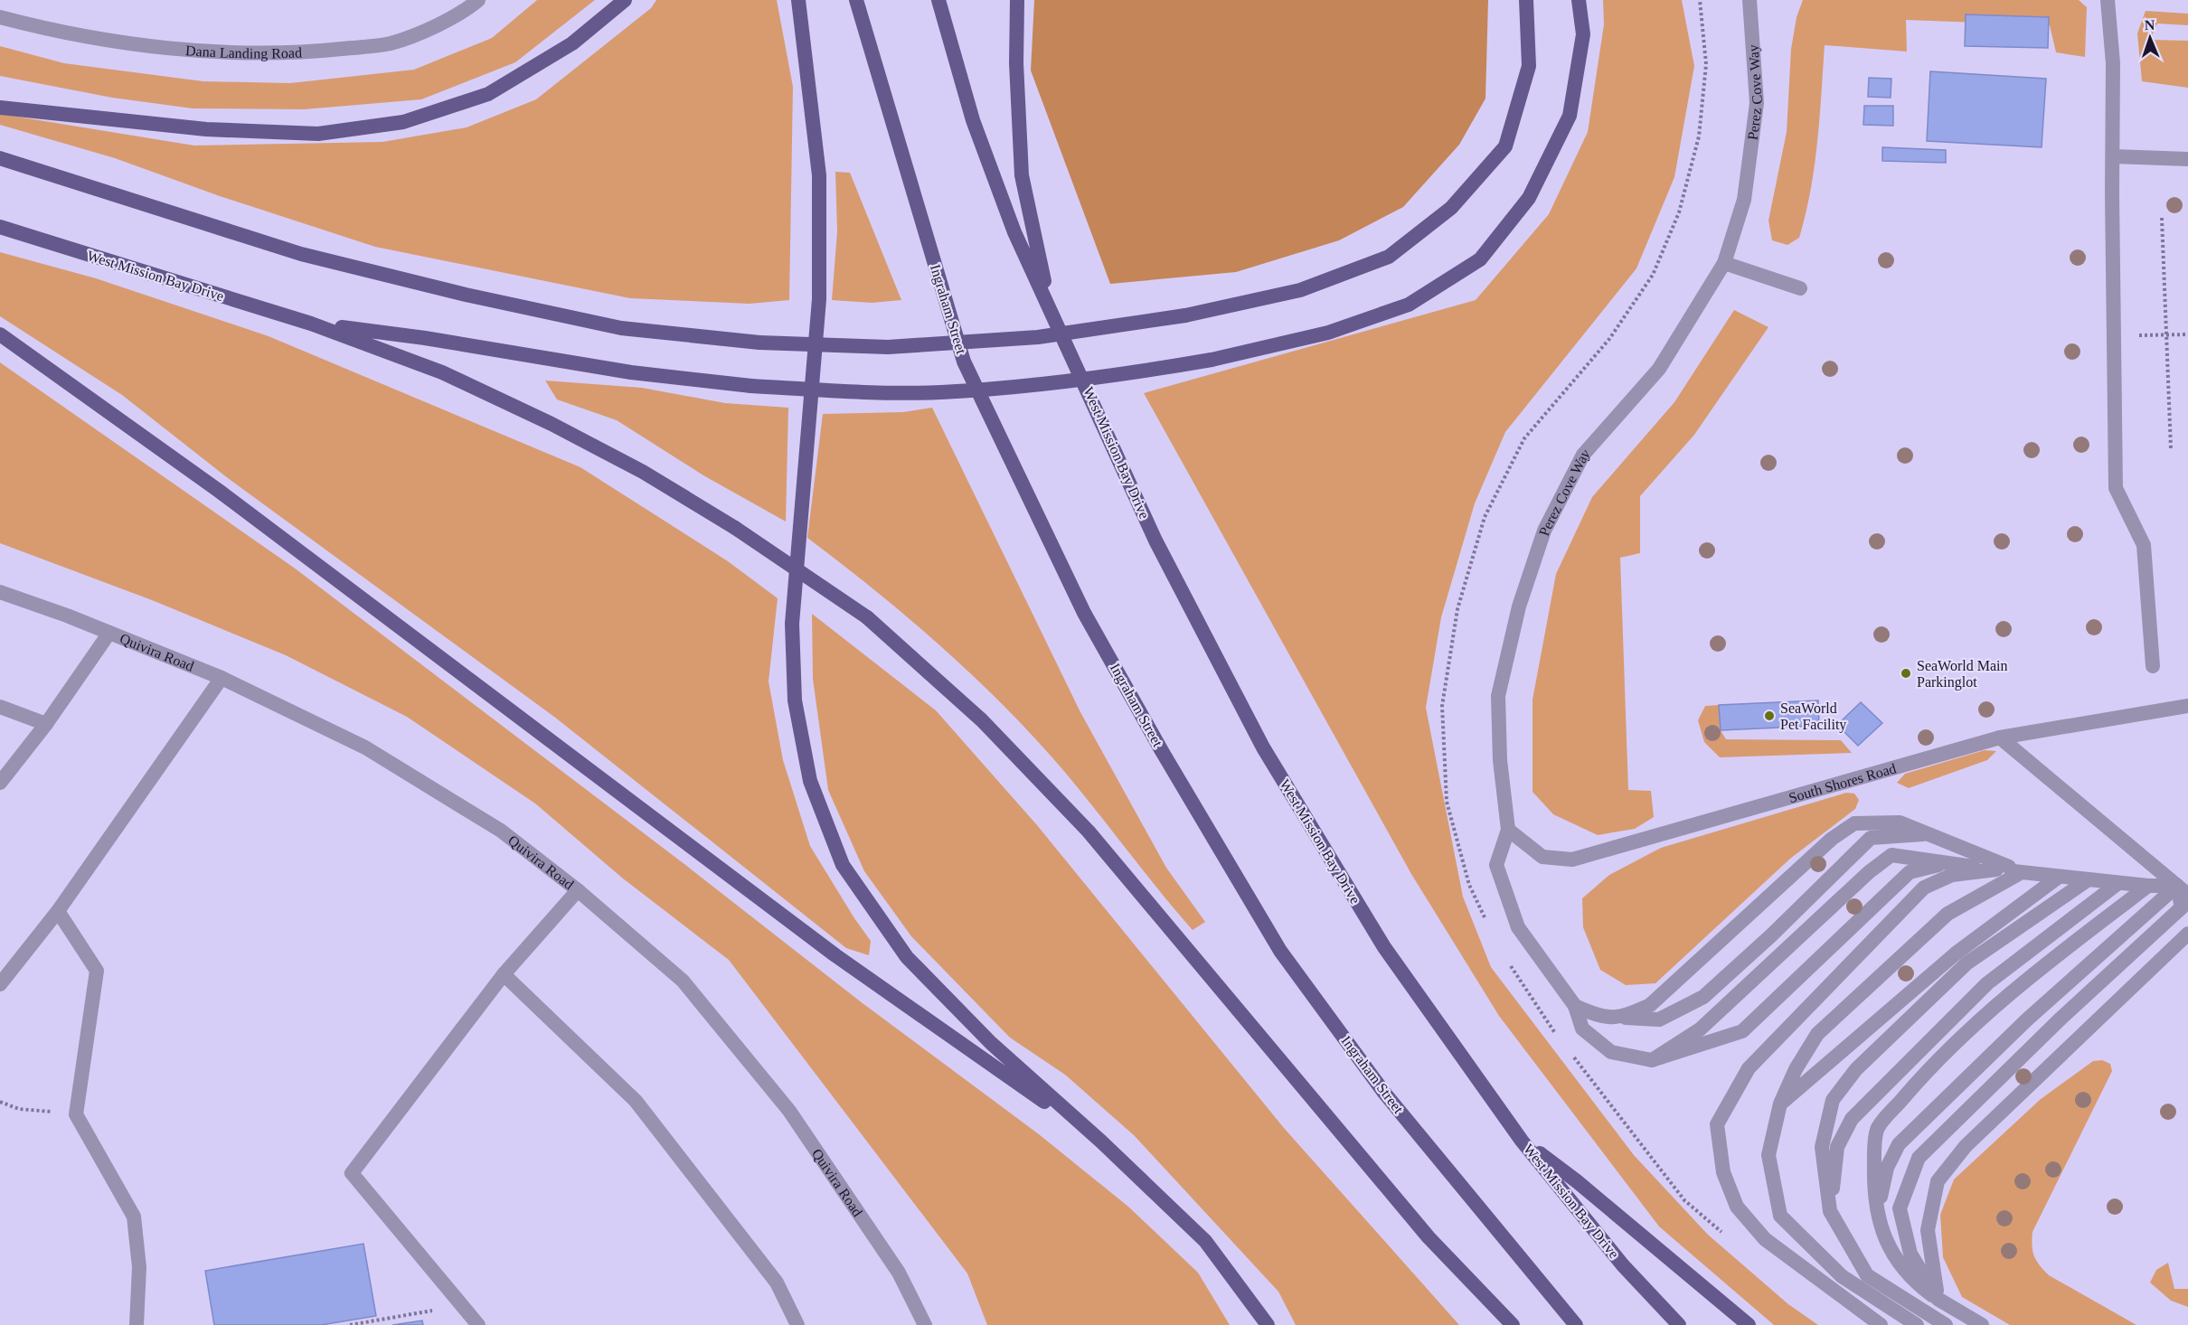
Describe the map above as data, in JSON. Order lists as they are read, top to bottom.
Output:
{
  "streets": {
    "main road": ["West Mission Bay Drive", "Ingraham Street"],
    "street": [
      "Dana Landing Road",
      "Perez Cove Way",
      "Quivira Road",
      "South Shores Road"
    ]
  },
  "crossings": [
    ["Perez Cove Way", "South Shores Road"]
  ],
  "places": ["SeaWorld Main Parkinglot", "SeaWorld Pet Facility"],
  "north": "top"
}
